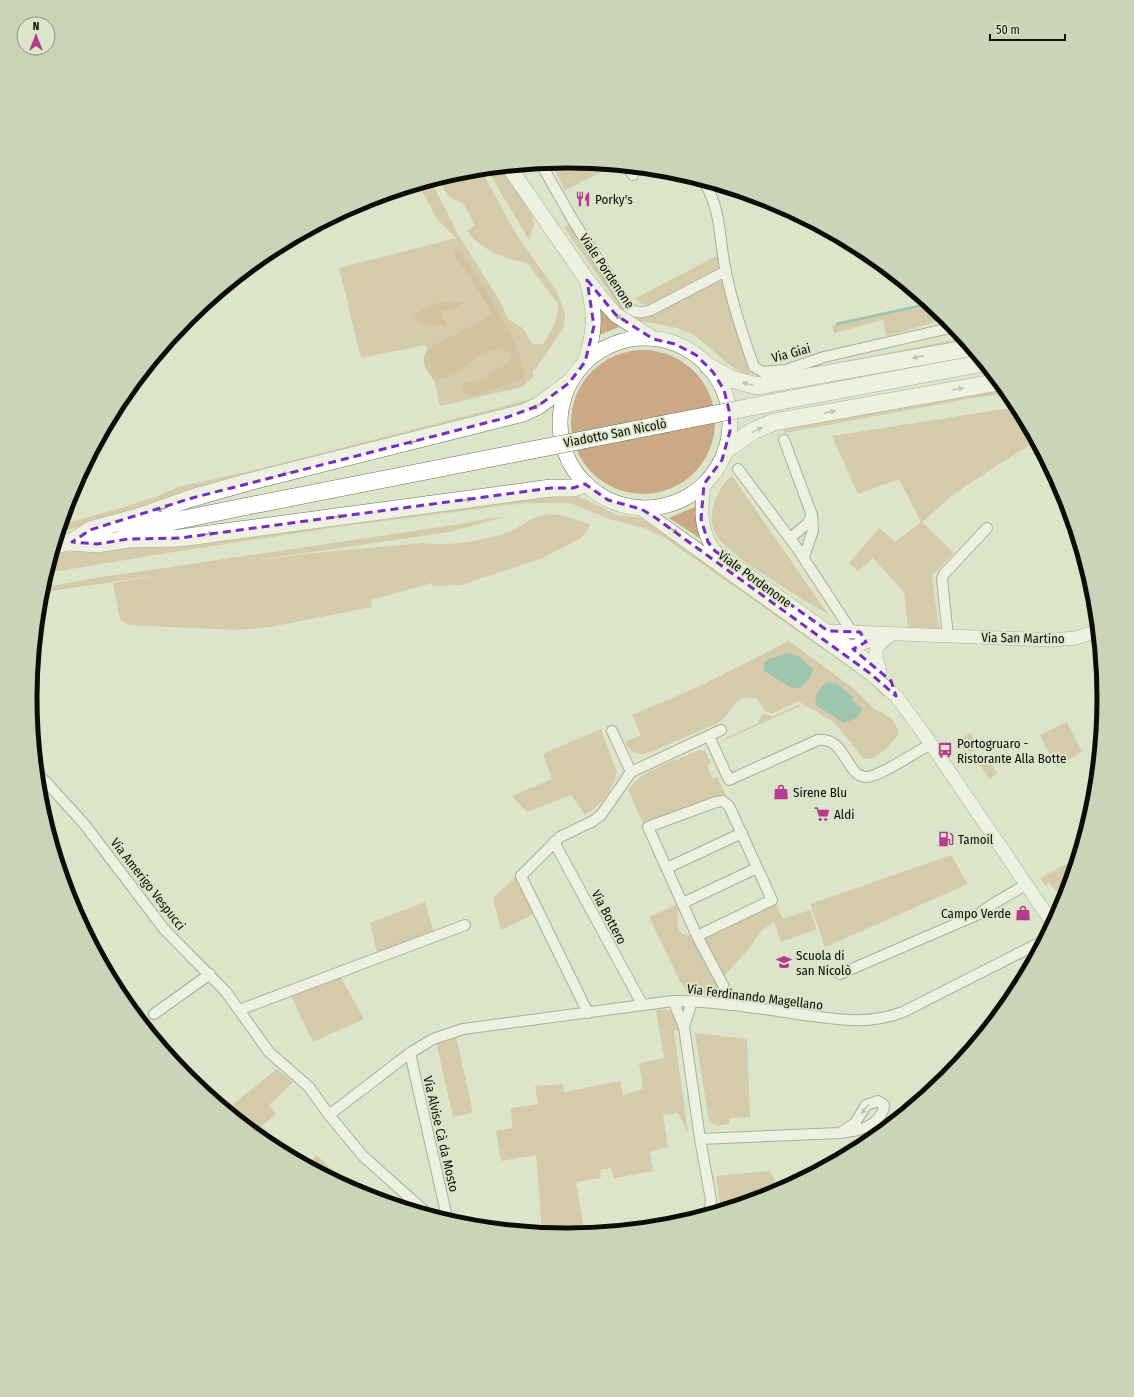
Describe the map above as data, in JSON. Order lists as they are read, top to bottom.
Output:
{
  "streets": {
    "highway": ["Viadotto San Nicolò"],
    "main road": ["Viale Pordenone", "Via San Martino"],
    "street": [
      "Via Giai",
      "Via Amerigo Vespucci",
      "Via Bottero",
      "Via Ferdinando Magellano",
      "Via Alvise Cà da Mosto"
    ]
  },
  "crossings": [
    ["Viale Pordenone", "Via Giai"],
    ["Viale Pordenone", "Via San Martino"],
    ["Via Amerigo Vespucci", "Via Ferdinando Magellano"],
    ["Via Bottero", "Via Ferdinando Magellano"],
    ["Via Ferdinando Magellano", "Via Alvise Cà da Mosto"]
  ],
  "places": {
    "restaurant": ["Porky's"],
    "bus stop": ["Portogruaro - Ristorante Alla Botte"],
    "shop": ["Sirene Blu", "Campo Verde"],
    "supermarket": ["Aldi"],
    "fuel station": ["Tamoil"],
    "school or university": ["Scuola di san Nicolò"]
  },
  "scale_bar": "50 m",
  "north": "top"
}
